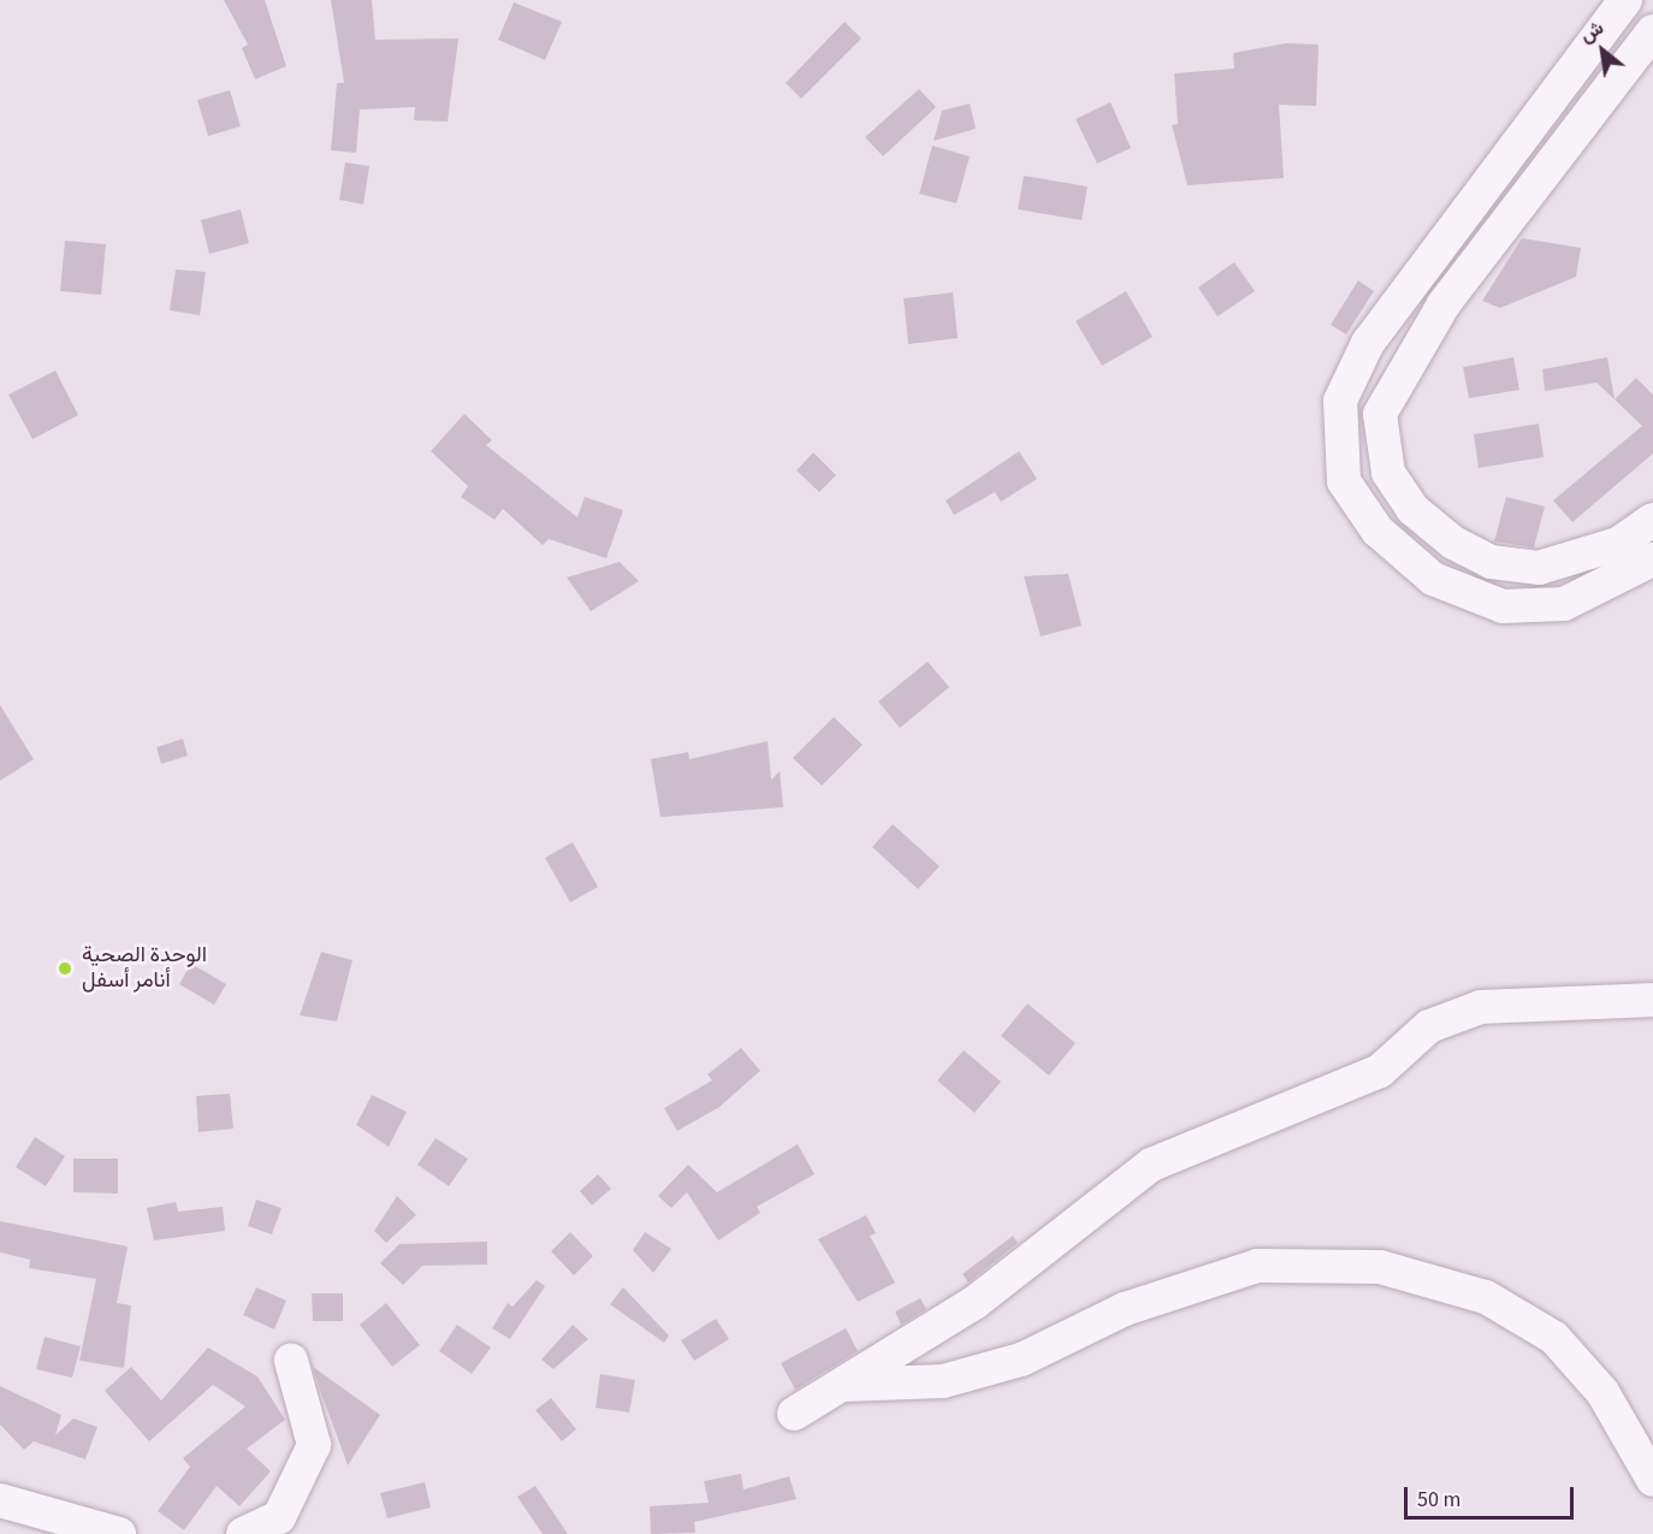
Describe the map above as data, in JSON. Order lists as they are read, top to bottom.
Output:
{
  "places": ["الوحدة الصحية أنامر أسفل"],
  "scale_bar": "50 m",
  "north": "top left"
}
